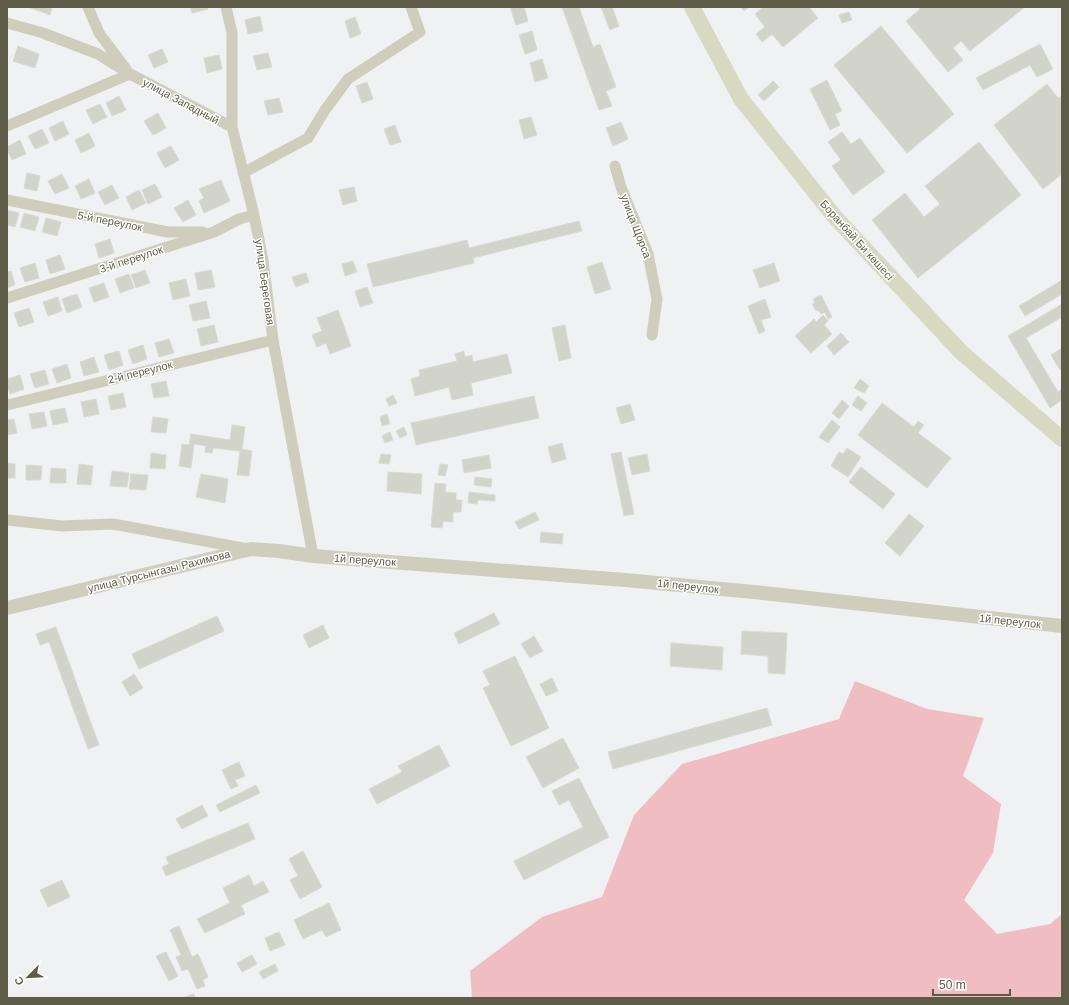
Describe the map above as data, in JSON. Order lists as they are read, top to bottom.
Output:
{
  "streets": {
    "main road": ["Боранбай Би көшесі"],
    "street": [
      "улица Западный",
      "5-й переулок",
      "улица Щорса",
      "3-й переулок",
      "улица Береговая",
      "2-й переулок",
      "1й переулок",
      "улица Турсынгазы Рахимова"
    ]
  },
  "crossings": [
    ["улица Западный", "улица Береговая"],
    ["5-й переулок", "3-й переулок"],
    ["3-й переулок", "улица Береговая"],
    ["улица Береговая", "2-й переулок"],
    ["улица Береговая", "1й переулок"],
    ["улица Береговая", "улица Турсынгазы Рахимова"],
    ["1й переулок", "улица Турсынгазы Рахимова"]
  ],
  "scale_bar": "50 m",
  "north": "bottom left"
}
